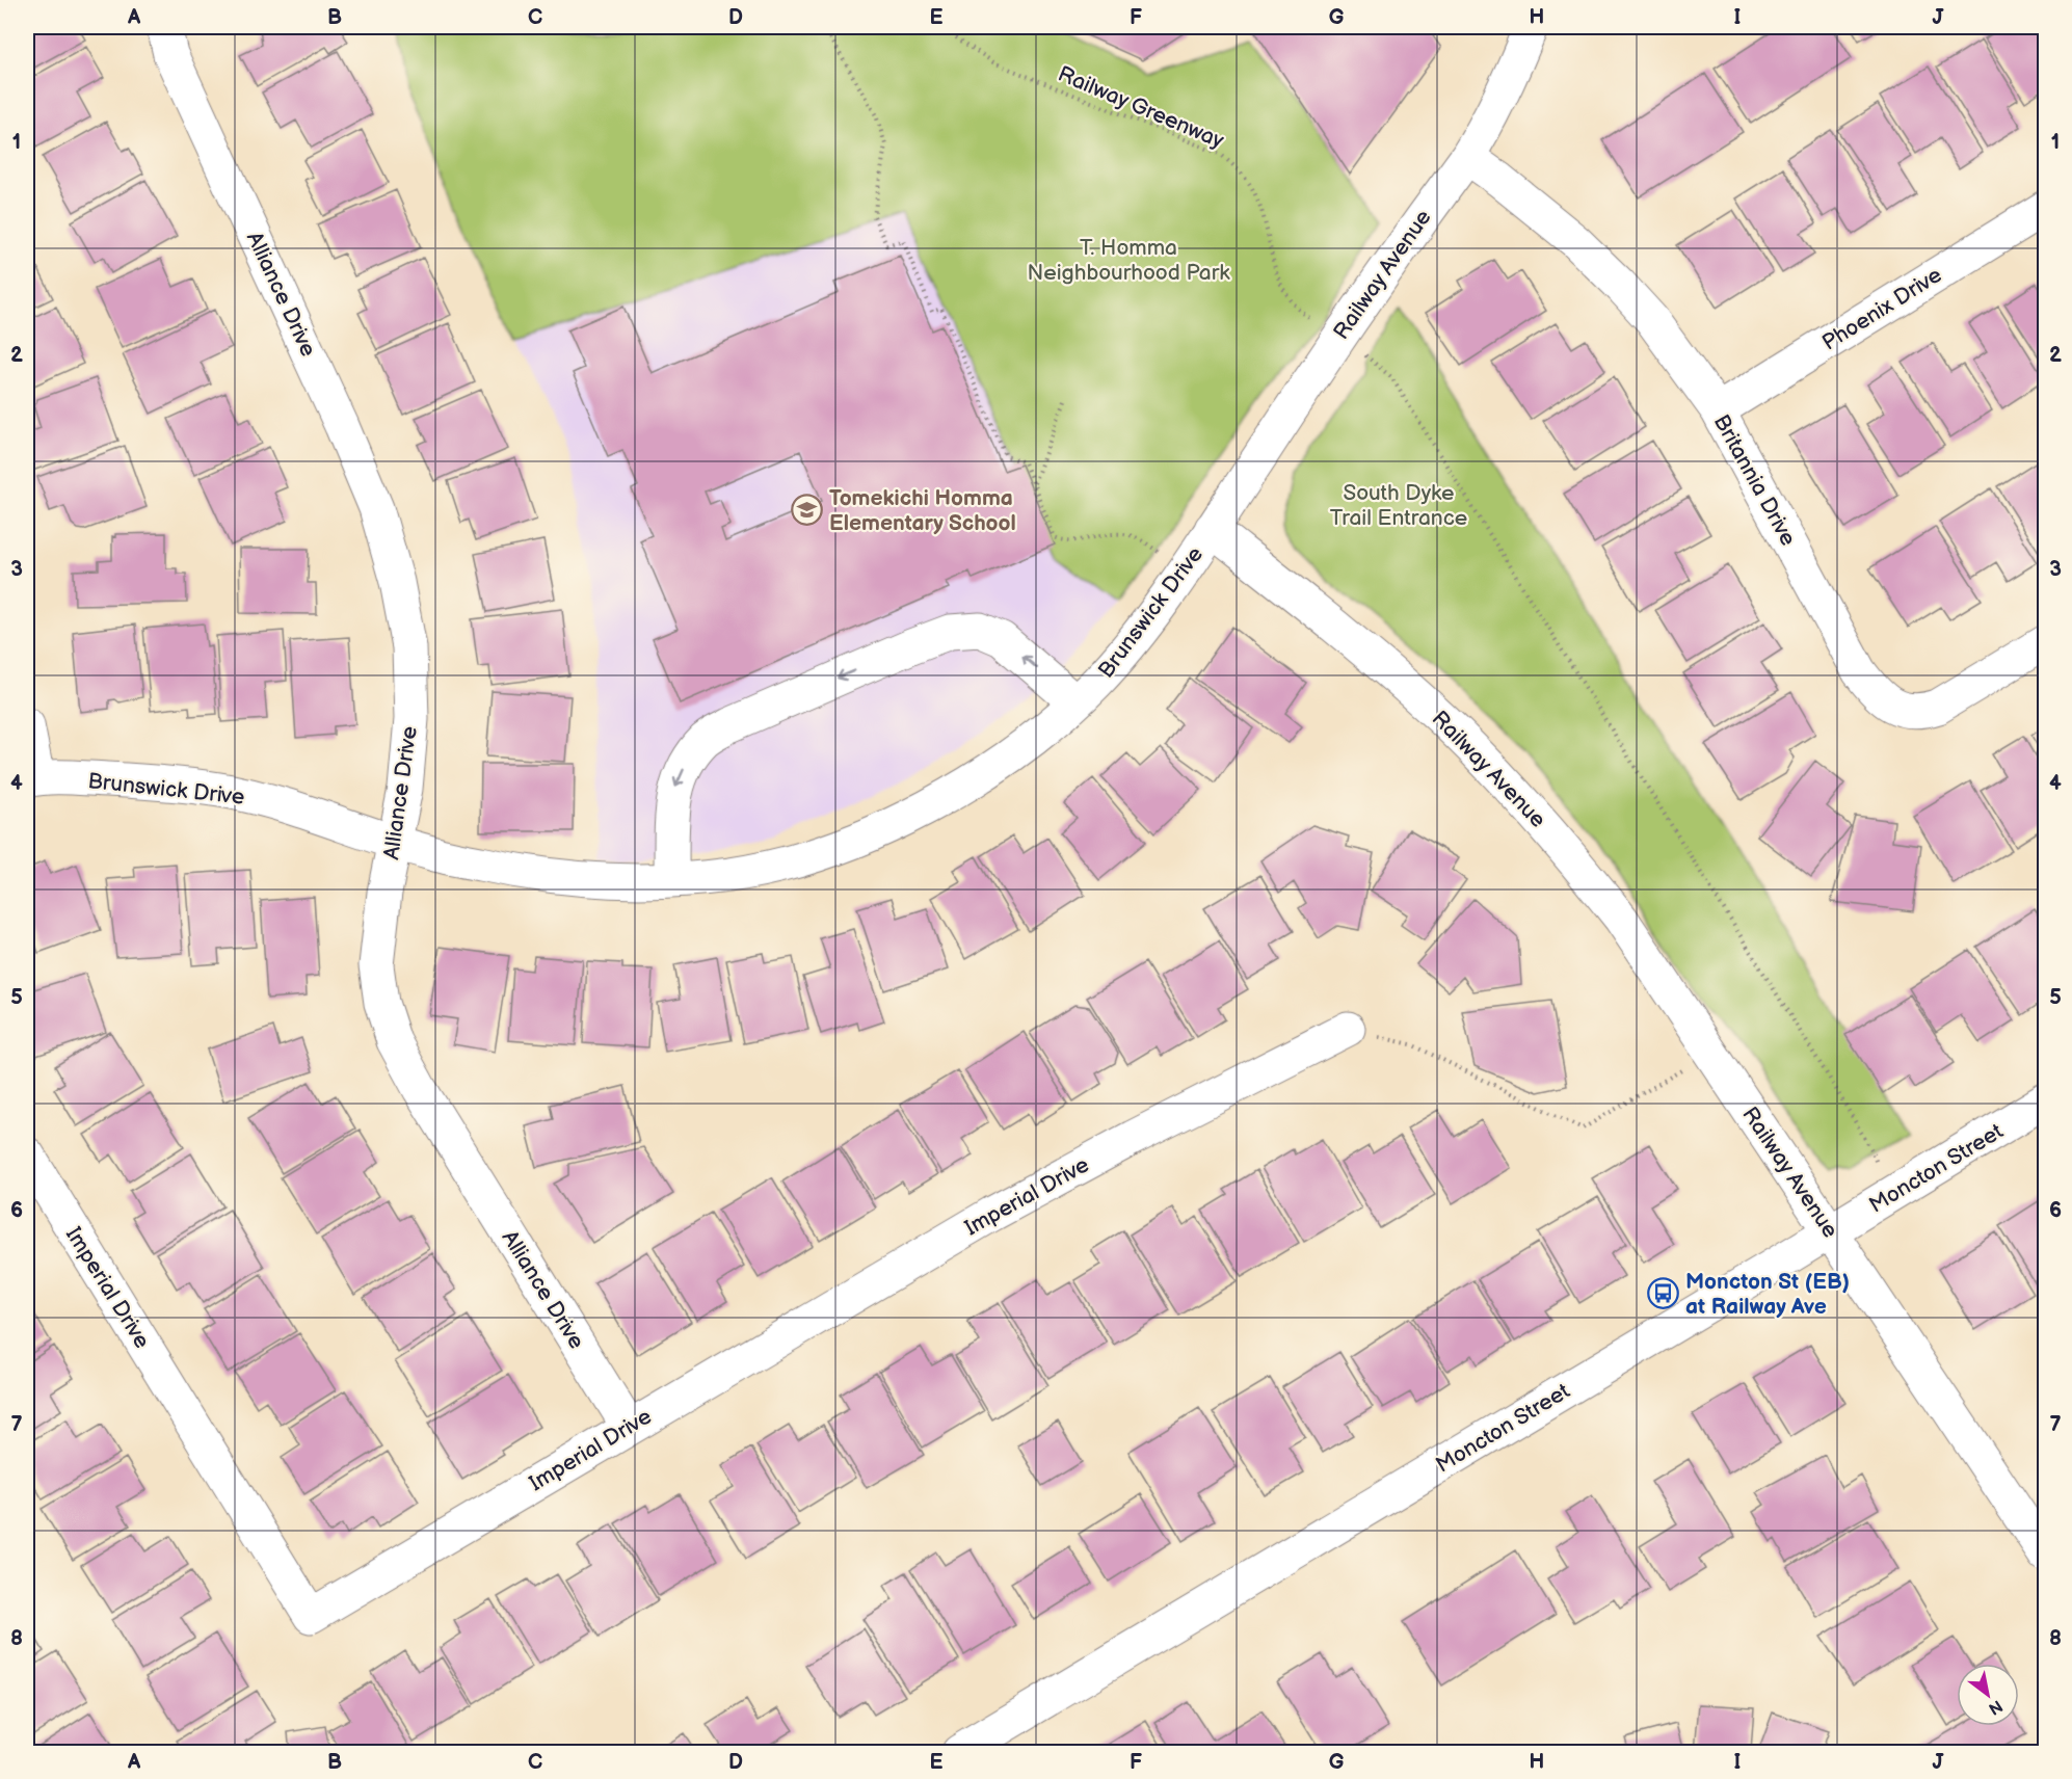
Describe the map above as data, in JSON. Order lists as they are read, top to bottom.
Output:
{
  "streets": {
    "street": [
      "Railway Avenue",
      "Alliance Drive",
      "Phoenix Drive",
      "Britannia Drive",
      "Brunswick Drive",
      "Moncton Street",
      "Imperial Drive"
    ],
    "path": ["Railway Greenway"]
  },
  "crossings": [
    ["Railway Avenue", "Britannia Drive"],
    ["Railway Avenue", "Brunswick Drive"],
    ["Railway Avenue", "Moncton Street"],
    ["Alliance Drive", "Brunswick Drive"],
    ["Alliance Drive", "Imperial Drive"],
    ["Phoenix Drive", "Britannia Drive"]
  ],
  "parks": ["T. Homma Neighbourhood Park", "South Dyke Trail Entrance"],
  "places": {
    "school or university": ["Tomekichi Homma Elementary School"],
    "bus stop": ["Moncton St (EB) at Railway Ave"]
  },
  "north": "bottom right",
  "grid": {
    "columns": [
      "A",
      "B",
      "C",
      "D",
      "E",
      "F",
      "G",
      "H",
      "I",
      "J"
    ],
    "rows": [
      "1",
      "2",
      "3",
      "4",
      "5",
      "6",
      "7",
      "8"
    ]
  }
}
